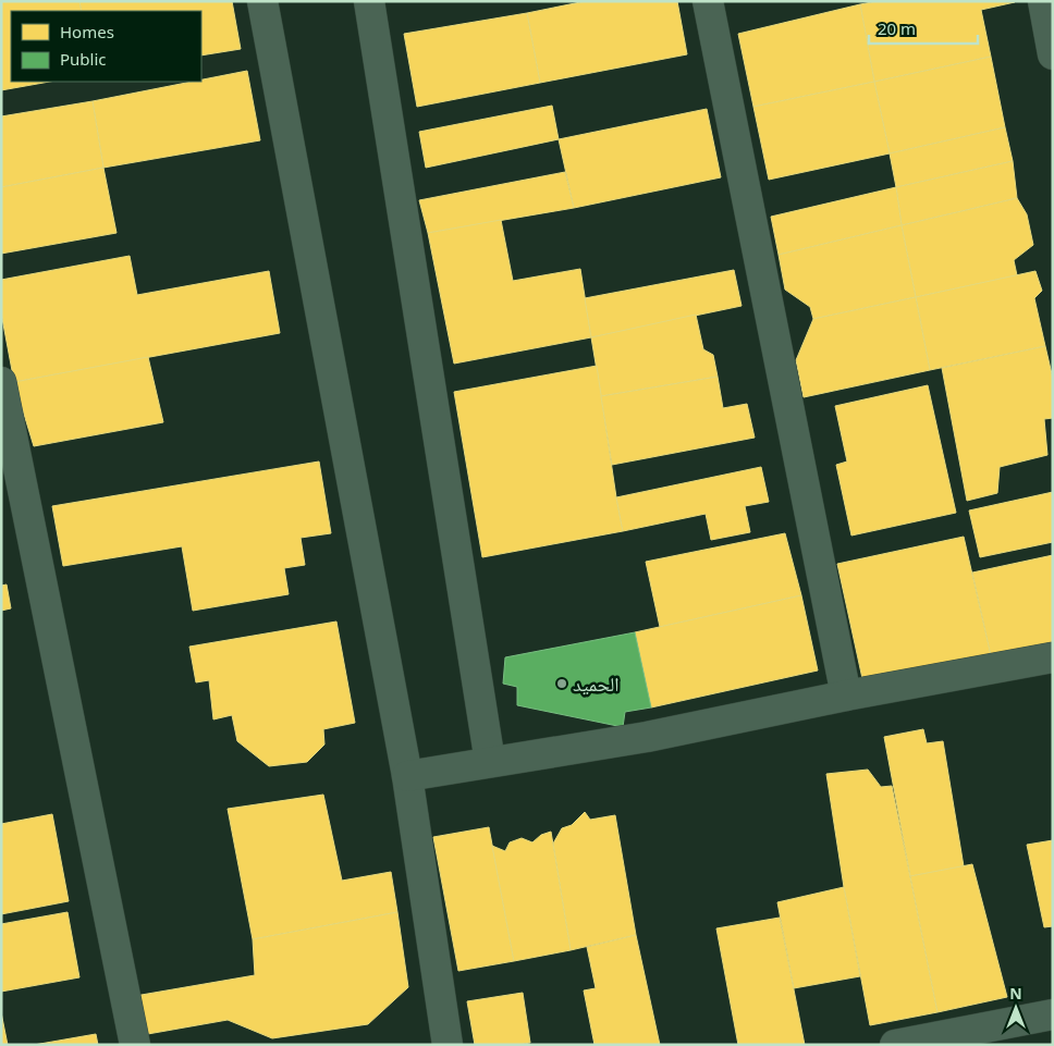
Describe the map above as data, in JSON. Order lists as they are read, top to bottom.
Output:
{
  "places": ["الحميد"],
  "legend": ["Homes", "Public"],
  "scale_bar": "20 m",
  "north": "top"
}
